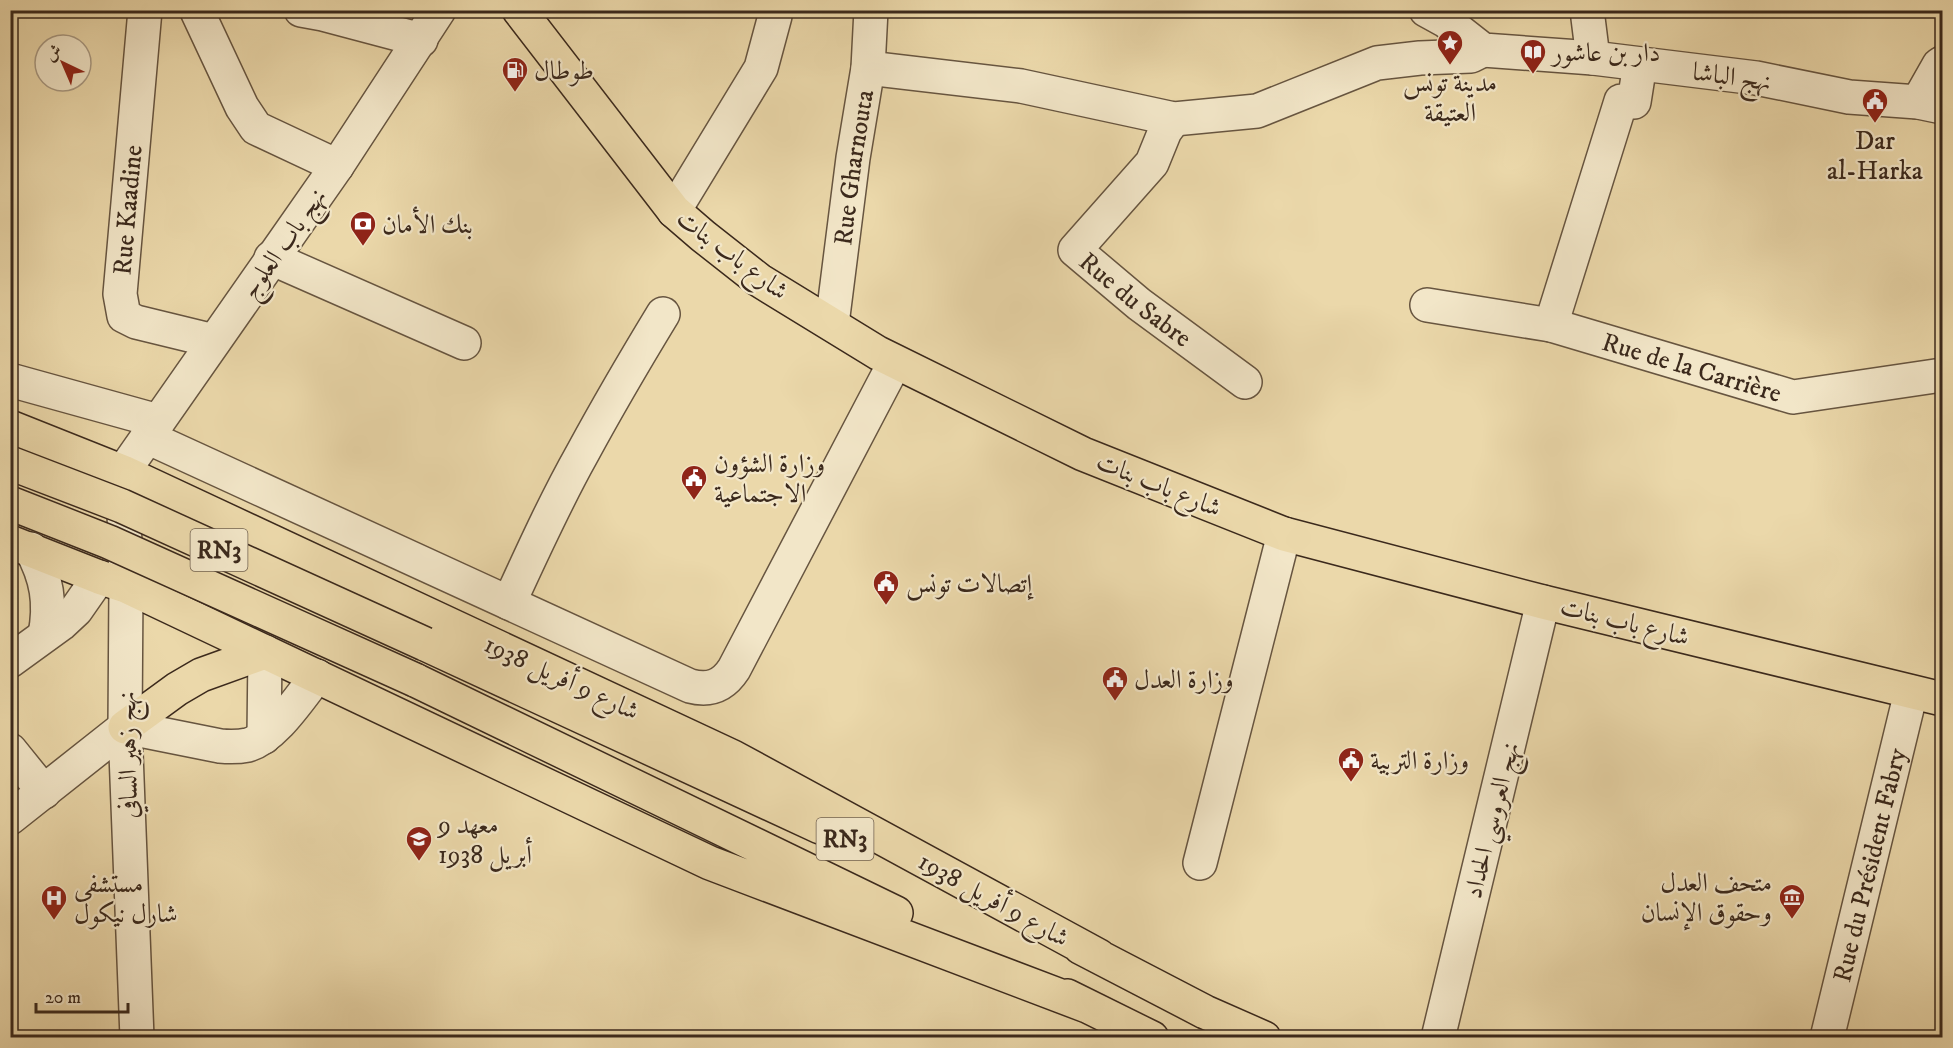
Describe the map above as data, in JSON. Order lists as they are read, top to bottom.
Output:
{
  "streets": {
    "main road": ["شارع باب بنات", "RN3", "شارع 9 أفريل 1938"],
    "street": [
      "نهج الباشا",
      "Rue Gharnouta",
      "Rue Kaadine",
      "نهج باب العلوج",
      "Rue du Sabre",
      "Rue de la Carrière",
      "نهج زهير السافي",
      "نهج العروسي الحداد",
      "Rue du Président Fabry"
    ]
  },
  "crossings": [
    ["Rue Gharnouta", "شارع باب بنات"],
    ["Rue Kaadine", "نهج باب العلوج"],
    ["نهج باب العلوج", "شارع 9 أفريل 1938"],
    ["نهج باب العلوج", "نهج زهير السافي"],
    ["شارع باب بنات", "نهج العروسي الحداد"],
    ["شارع باب بنات", "Rue du Président Fabry"],
    ["شارع 9 أفريل 1938", "نهج زهير السافي"]
  ],
  "places": {
    "place": ["مدينة تونس العتيقة"],
    "library": ["دار بن عاشور"],
    "fuel station": ["طوطال"],
    "public building": [
      "Dar al-Harka",
      "وزارة الشؤون الاجتماعية",
      "إتصالات تونس",
      "وزارة العدل",
      "وزارة التربية"
    ],
    "bank": ["بنك الأمان"],
    "school or university": ["معهد 9 أبريل 1938"],
    "museum": ["متحف العدل وحقوق الإنسان"],
    "hospital": ["مستشفى شارل نيكول"]
  },
  "scale_bar": "20 m",
  "north": "top left"
}
